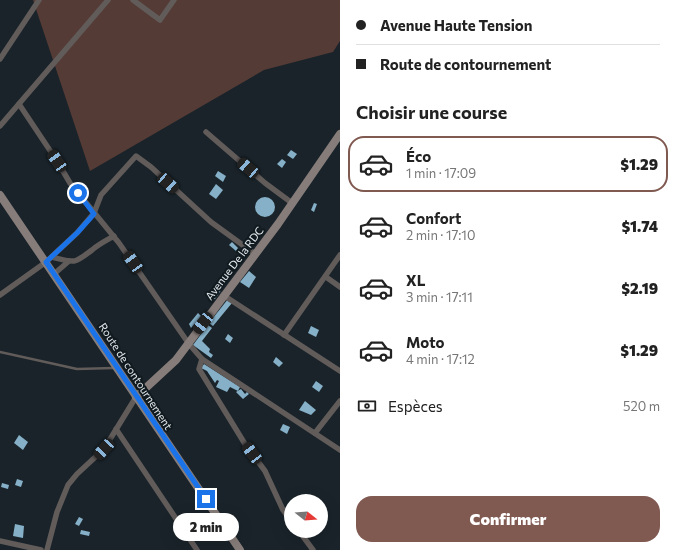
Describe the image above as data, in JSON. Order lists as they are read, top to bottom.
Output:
{
  "streets": {
    "street": ["Avenue De la RDC", "Route de contournement"]
  },
  "crossings": [
    ["Avenue De la RDC", "Route de contournement"]
  ],
  "north": "right",
  "page": {
    "banner": ["Avenue Haute Tension", "Route de contournement"],
    "heading": "Choisir une course",
    "list": [
      {
        "name": "Éco",
        "note": "1 min · 17:09",
        "value": "$1.29"
      },
      {
        "name": "Confort",
        "note": "2 min · 17:10",
        "value": "$1.74"
      },
      {
        "name": "XL",
        "note": "3 min · 17:11",
        "value": "$2.19"
      },
      {
        "name": "Moto",
        "note": "4 min · 17:12",
        "value": "$1.29"
      }
    ],
    "pay": ["Espèces", "520 m"],
    "buttons": "Confirmer",
    "bubble": "2 min"
  }
}
